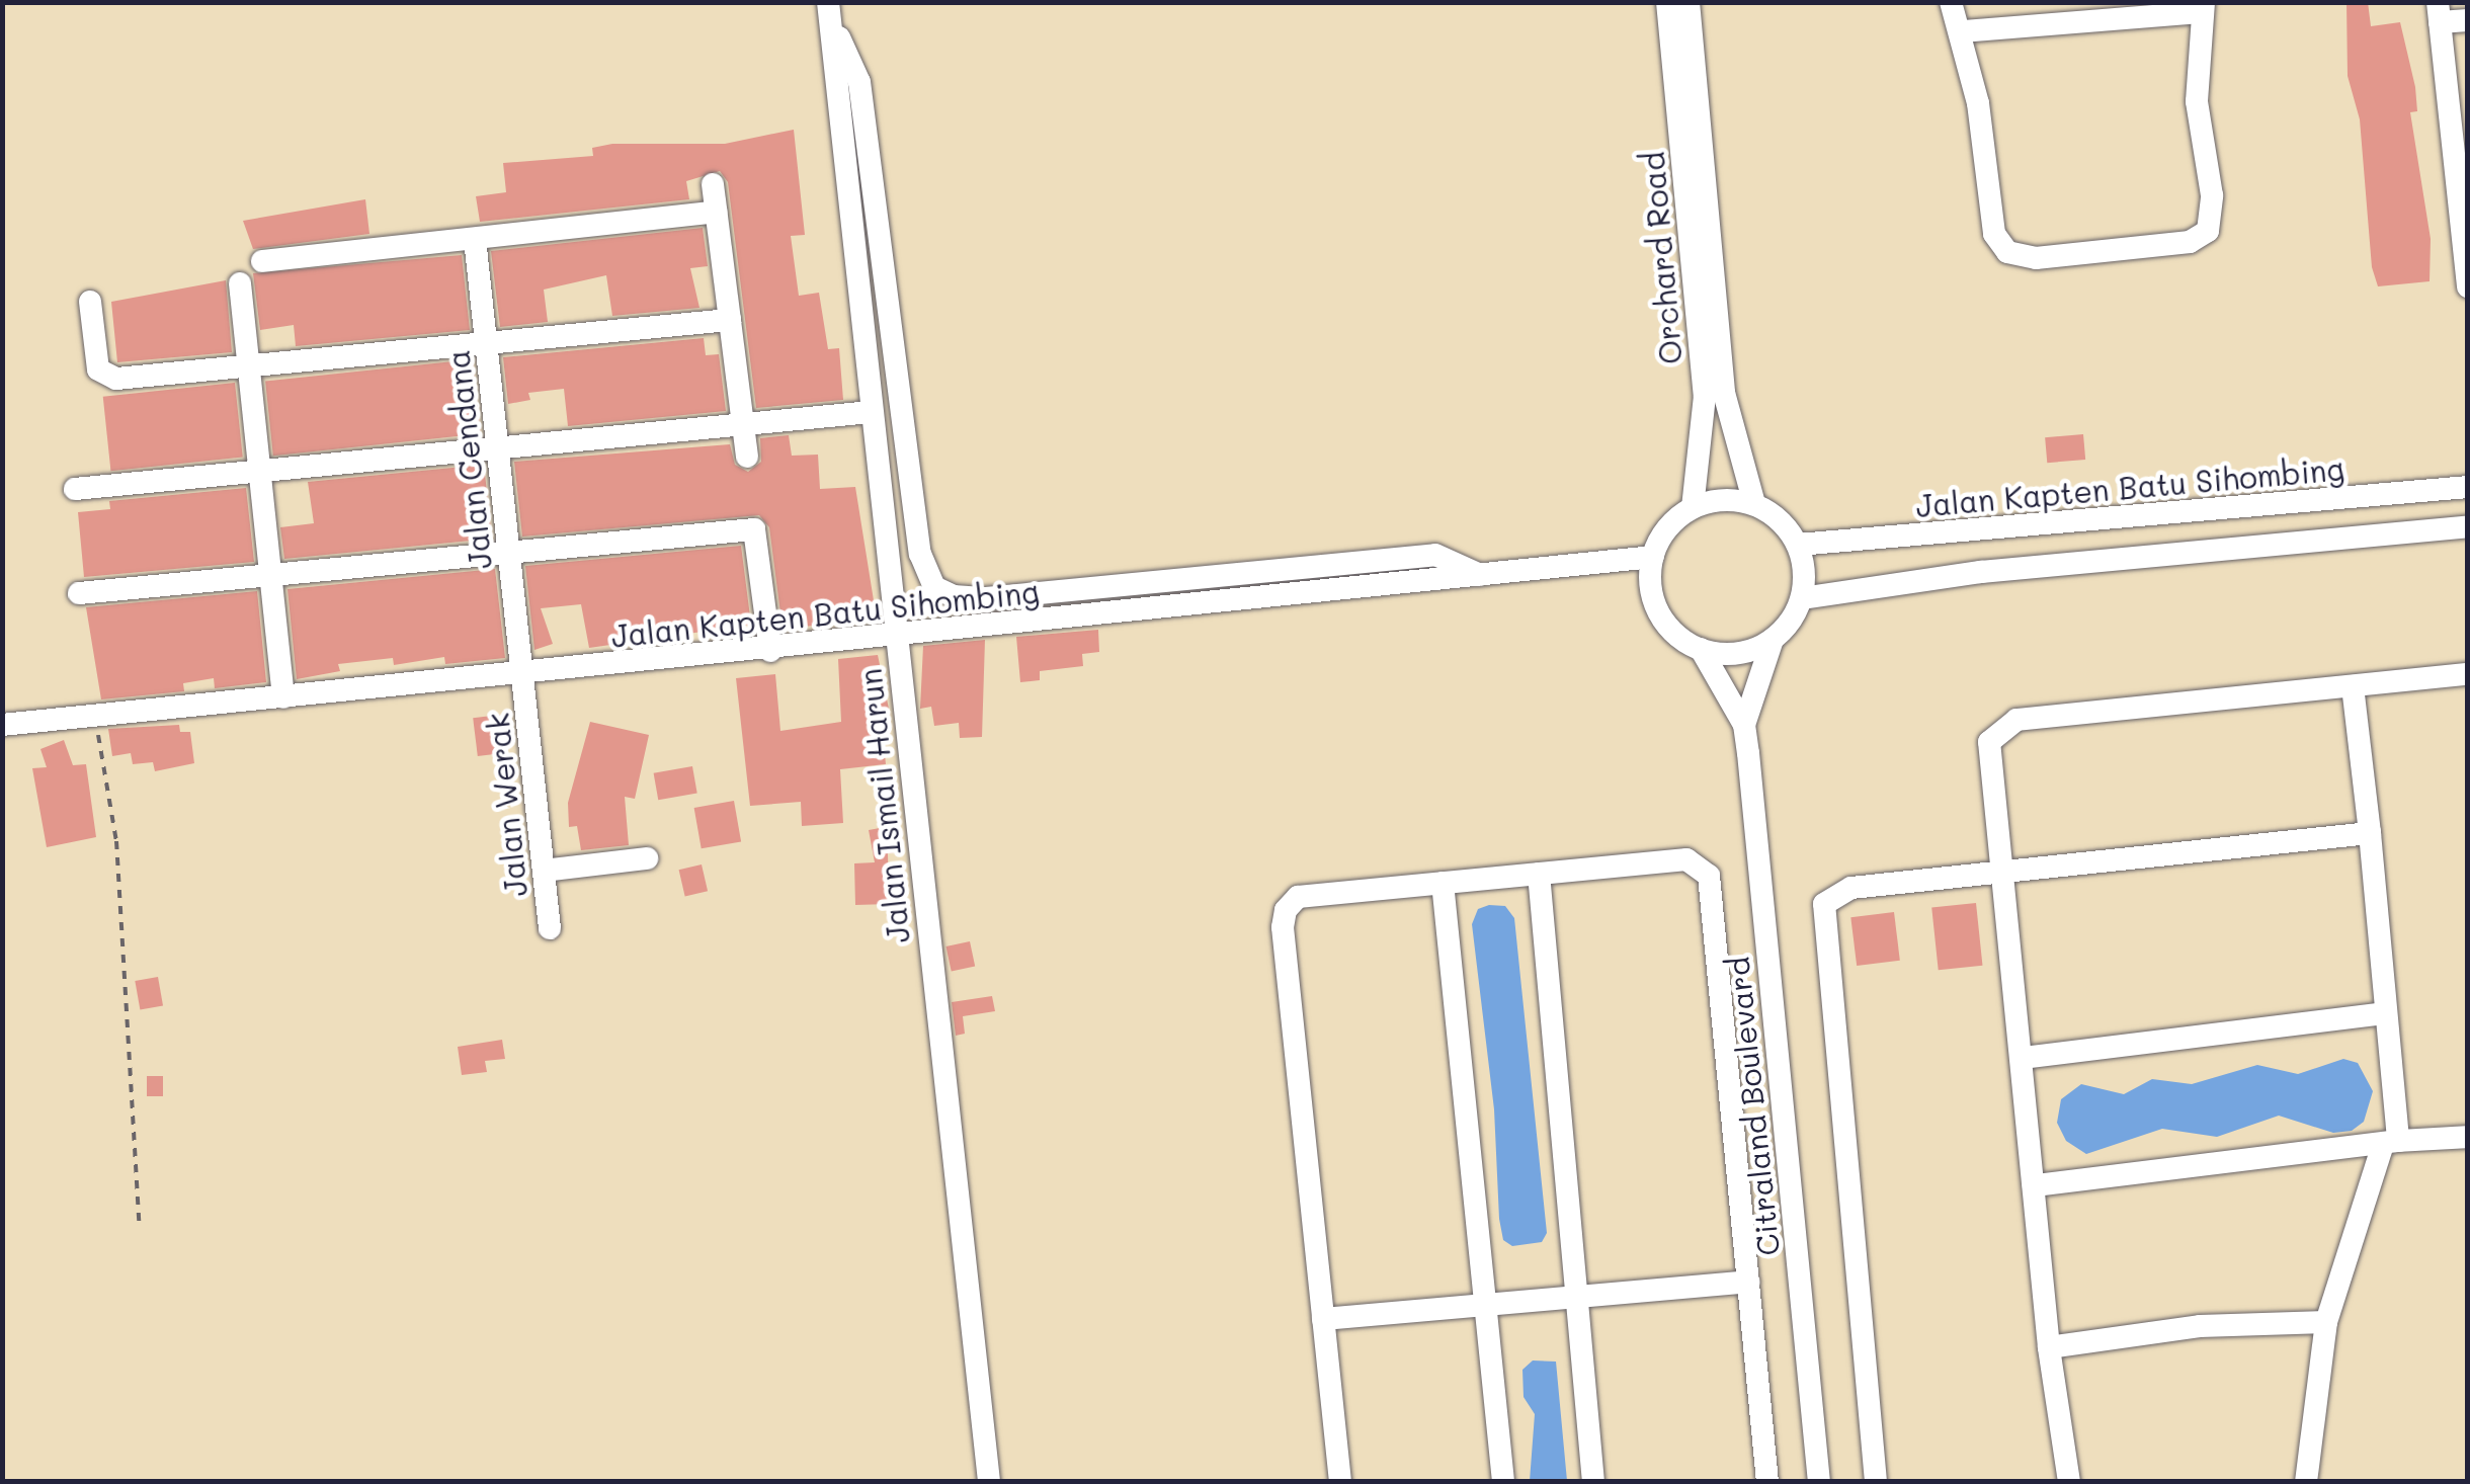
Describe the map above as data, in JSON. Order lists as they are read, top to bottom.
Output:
{
  "streets": {
    "street": [
      "Orchard Road",
      "Jalan Cendana",
      "Jalan Kapten Batu Sihombing",
      "Jalan Werak",
      "Jalan Ismail Harun",
      "Citraland Boulevard"
    ]
  },
  "crossings": [
    ["Orchard Road", "Jalan Kapten Batu Sihombing"],
    ["Orchard Road", "Citraland Boulevard"],
    ["Jalan Cendana", "Jalan Kapten Batu Sihombing"],
    ["Jalan Cendana", "Jalan Werak"],
    ["Jalan Kapten Batu Sihombing", "Jalan Werak"],
    ["Jalan Kapten Batu Sihombing", "Jalan Ismail Harun"],
    ["Jalan Kapten Batu Sihombing", "Citraland Boulevard"]
  ]
}
